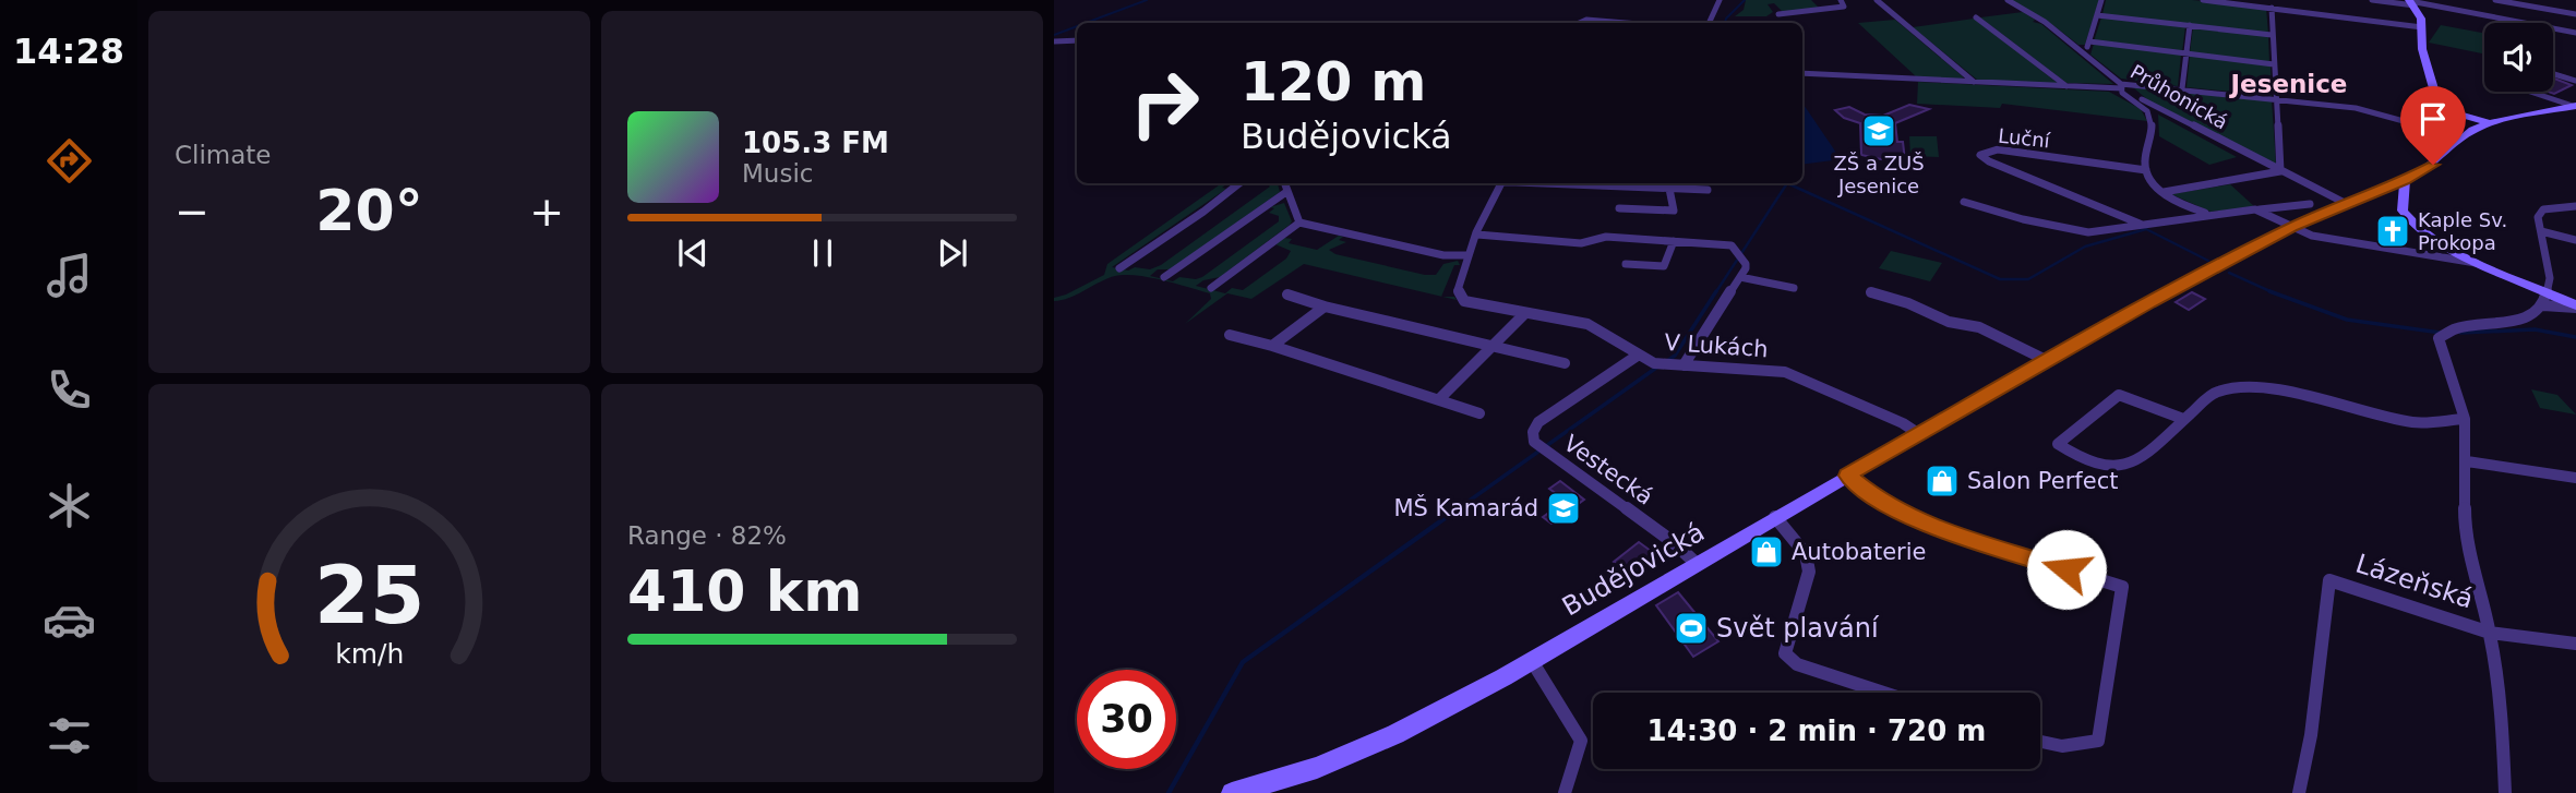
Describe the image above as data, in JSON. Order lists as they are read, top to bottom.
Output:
{
  "streets": {
    "main road": ["Budějovická"],
    "street": [
      "Průhonická",
      "Luční",
      "V Lukách",
      "Vestecká",
      "Lázeňská"
    ]
  },
  "crossings": [
    ["Průhonická", "Budějovická"],
    ["V Lukách", "Vestecká"],
    ["V Lukách", "Budějovická"],
    ["Vestecká", "Budějovická"]
  ],
  "districts": ["Jesenice"],
  "places": {
    "school or university": ["ZŠ a ZUŠ Jesenice", "MŠ Kamarád"],
    "church": ["Kaple Sv. Prokopa"],
    "shop": ["Salon Perfect", "Autobaterie"],
    "sports": ["Svět plavání"]
  },
  "page": {
    "tabs": "14:28",
    "tile": [
      "Climate",
      ["Range · 82%", "410 km"]
    ],
    "turn": ["120 m", "Budějovická"],
    "song": ["105.3 FM", "Music"],
    "heat": ["−", "20°", "+"],
    "limit": "30",
    "trip": "14:30 · 2 min · 720 m",
    "gauge": ["25", "km/h"]
  }
}
